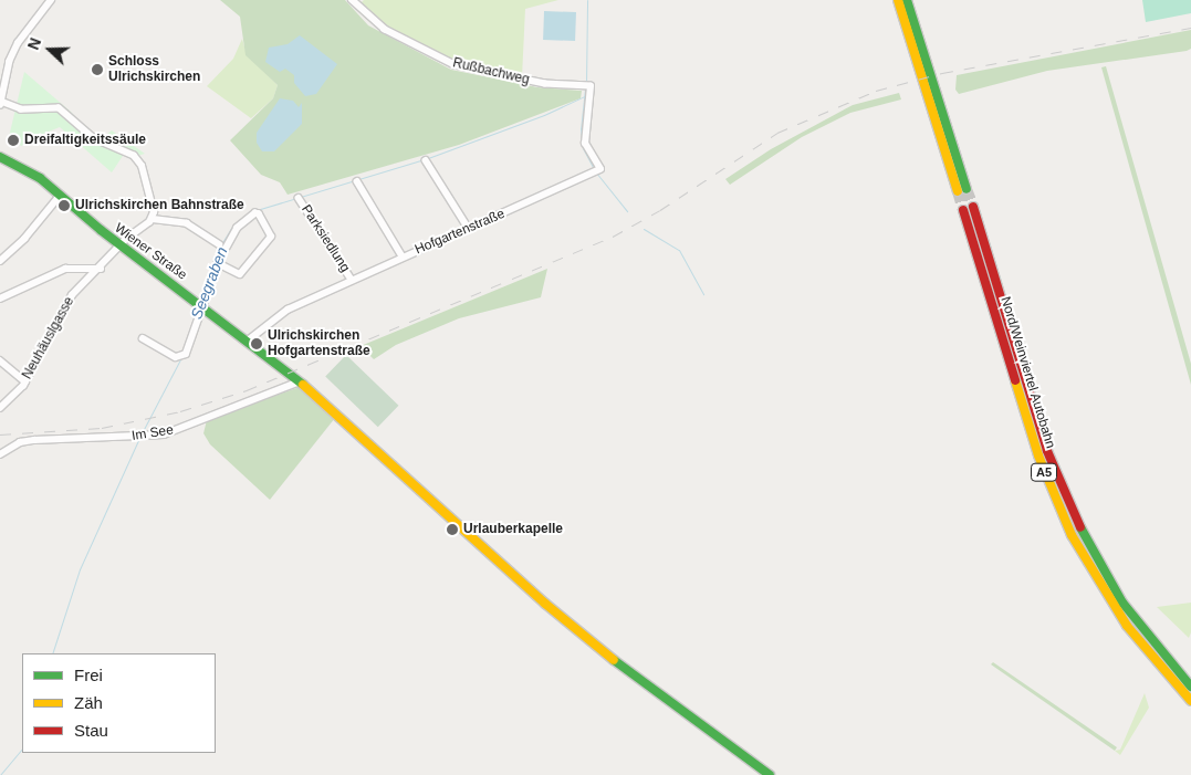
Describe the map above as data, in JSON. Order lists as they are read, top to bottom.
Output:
{
  "streets": {
    "main road": ["Wiener Straße", "Nord/Weinviertel Autobahn", "A5"],
    "street": [
      "Rußbachweg",
      "Hofgartenstraße",
      "Parksiedlung",
      "Neuhäuslgasse",
      "Im See"
    ]
  },
  "crossings": [
    ["Rußbachweg", "Hofgartenstraße"],
    ["Hofgartenstraße", "Parksiedlung"],
    ["Hofgartenstraße", "Wiener Straße"],
    ["Wiener Straße", "Neuhäuslgasse"],
    ["Wiener Straße", "Im See"]
  ],
  "water": ["Seegraben"],
  "places": [
    "Schloss Ulrichskirchen",
    "Dreifaltigkeitssäule",
    "Ulrichskirchen Bahnstraße",
    "Ulrichskirchen Hofgartenstraße",
    "Urlauberkapelle"
  ],
  "legend": ["Frei", "Zäh", "Stau"],
  "north": "left"
}
